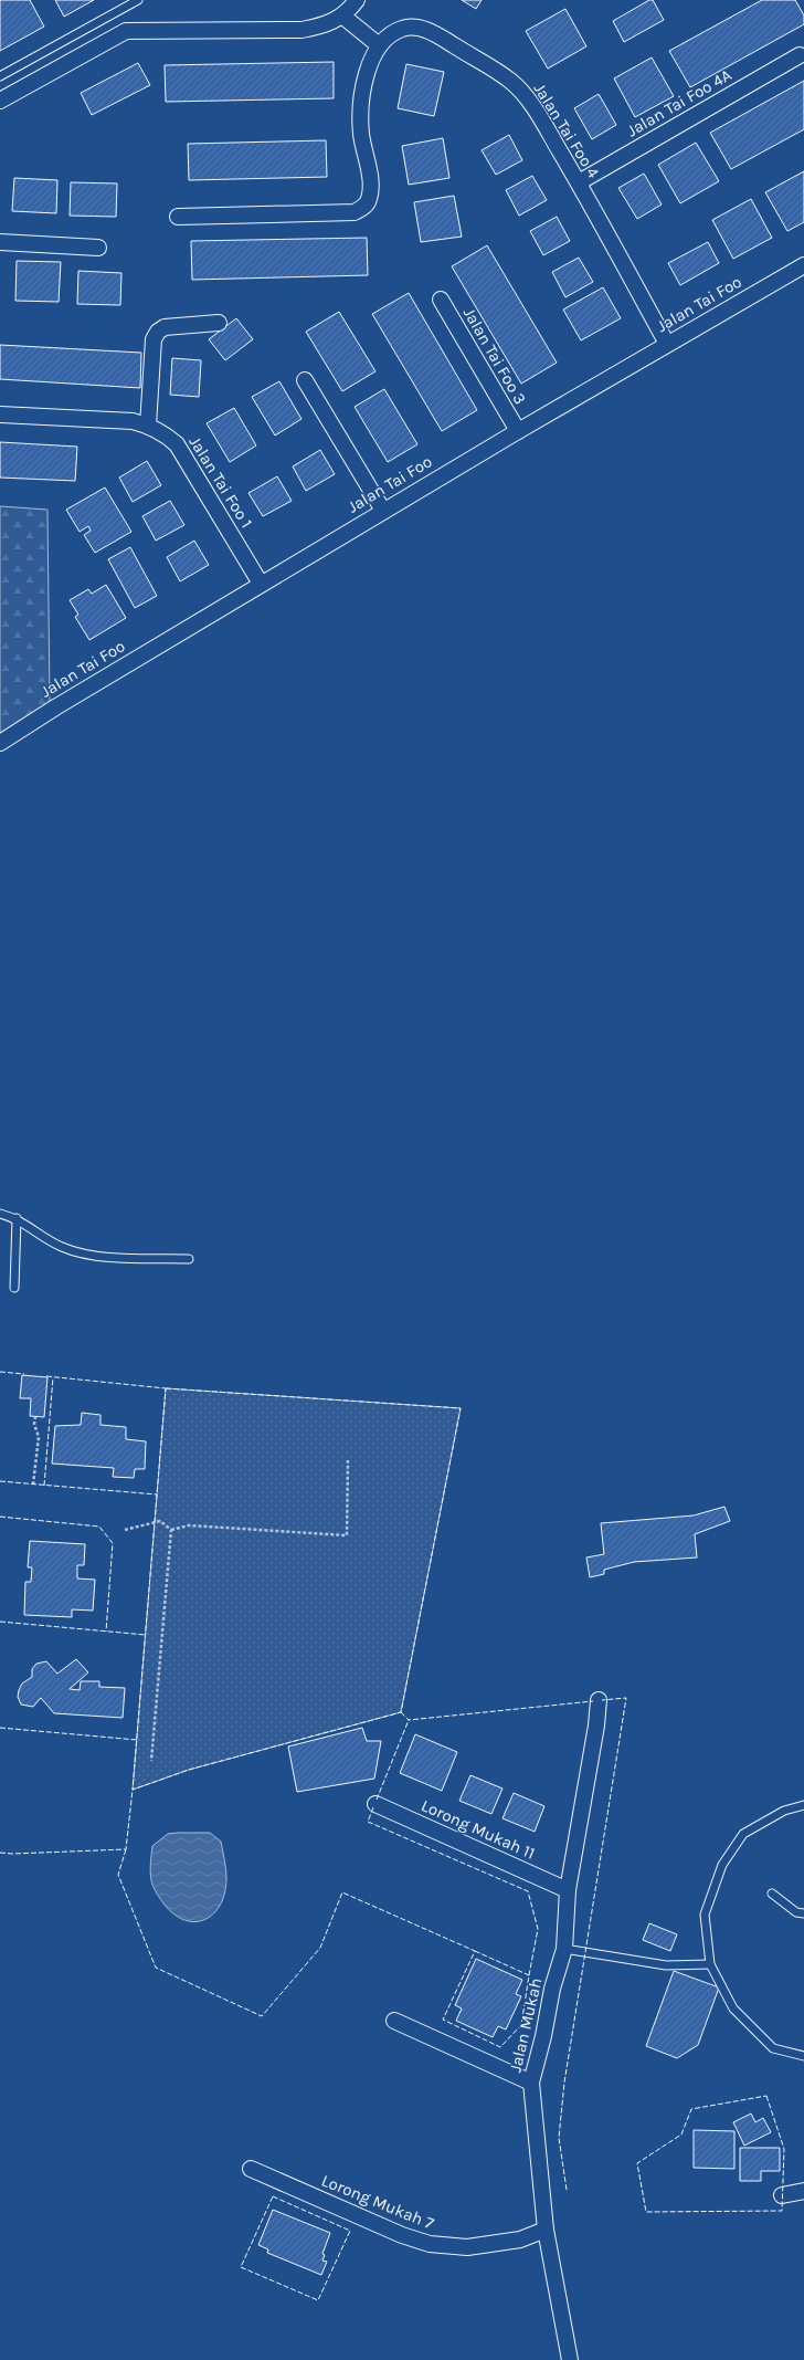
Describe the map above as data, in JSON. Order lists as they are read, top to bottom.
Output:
{
  "streets": {
    "street": [
      "Jalan Tai Foo 4A",
      "Jalan Tai Foo 4",
      "Jalan Tai Foo",
      "Jalan Tai Foo 3",
      "Jalan Tai Foo 1",
      "Lorong Mukah 11",
      "Jalan Mukah",
      "Lorong Mukah 7"
    ]
  },
  "crossings": [
    ["Jalan Tai Foo 4A", "Jalan Tai Foo 4"],
    ["Jalan Tai Foo 4", "Jalan Tai Foo"],
    ["Jalan Tai Foo", "Jalan Tai Foo 3"],
    ["Jalan Tai Foo", "Jalan Tai Foo 1"],
    ["Lorong Mukah 11", "Jalan Mukah"],
    ["Jalan Mukah", "Lorong Mukah 7"]
  ]
}
